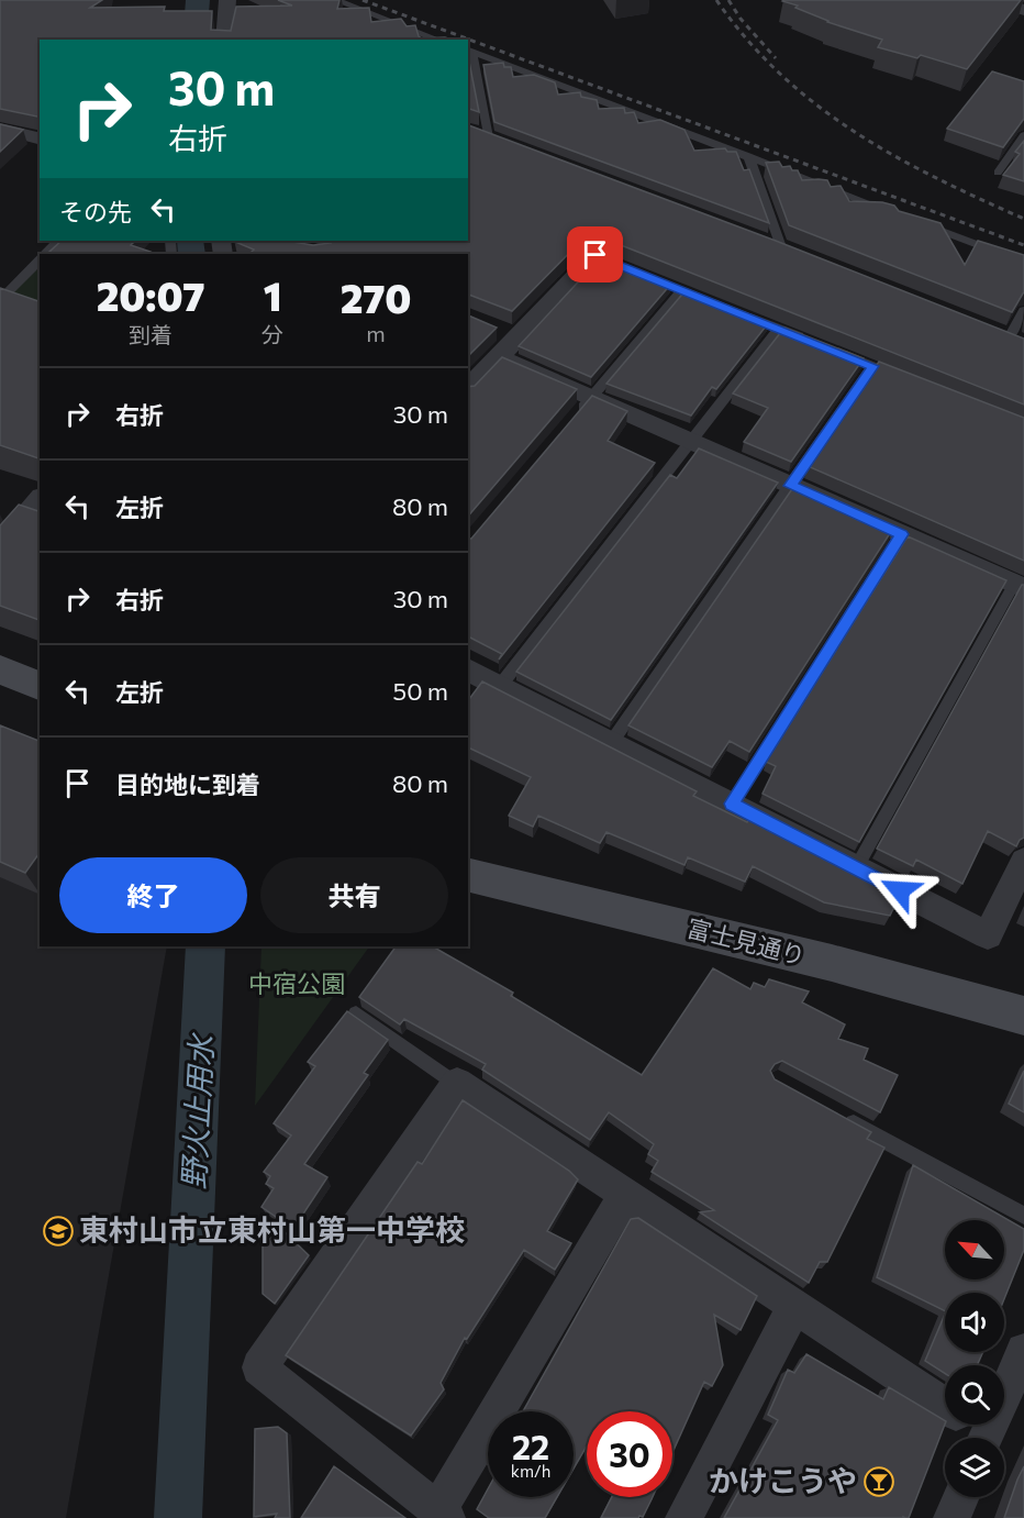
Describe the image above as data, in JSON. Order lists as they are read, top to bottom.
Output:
{
  "streets": {
    "street": ["富士見通り"]
  },
  "water": ["野火止用水"],
  "parks": ["中宿公園"],
  "places": {
    "school or university": ["東村山市立東村山第一中学校"],
    "bar": ["かけこうや"]
  },
  "north": "top left",
  "page": {
    "turn": ["30 m", "右折"],
    "then": "その先",
    "eta": [
      "20:07",
      "到着",
      "1",
      "分",
      "270",
      "m"
    ],
    "list": [
      {
        "name": "右折",
        "value": "30 m"
      },
      {
        "name": "左折",
        "value": "80 m"
      },
      {
        "name": "右折",
        "value": "30 m"
      },
      {
        "name": "左折",
        "value": "50 m"
      },
      {
        "name": "目的地に到着",
        "value": "80 m"
      }
    ],
    "buttons": ["終了", "共有"],
    "speed": "22 km/h",
    "limit": "30"
  }
}
